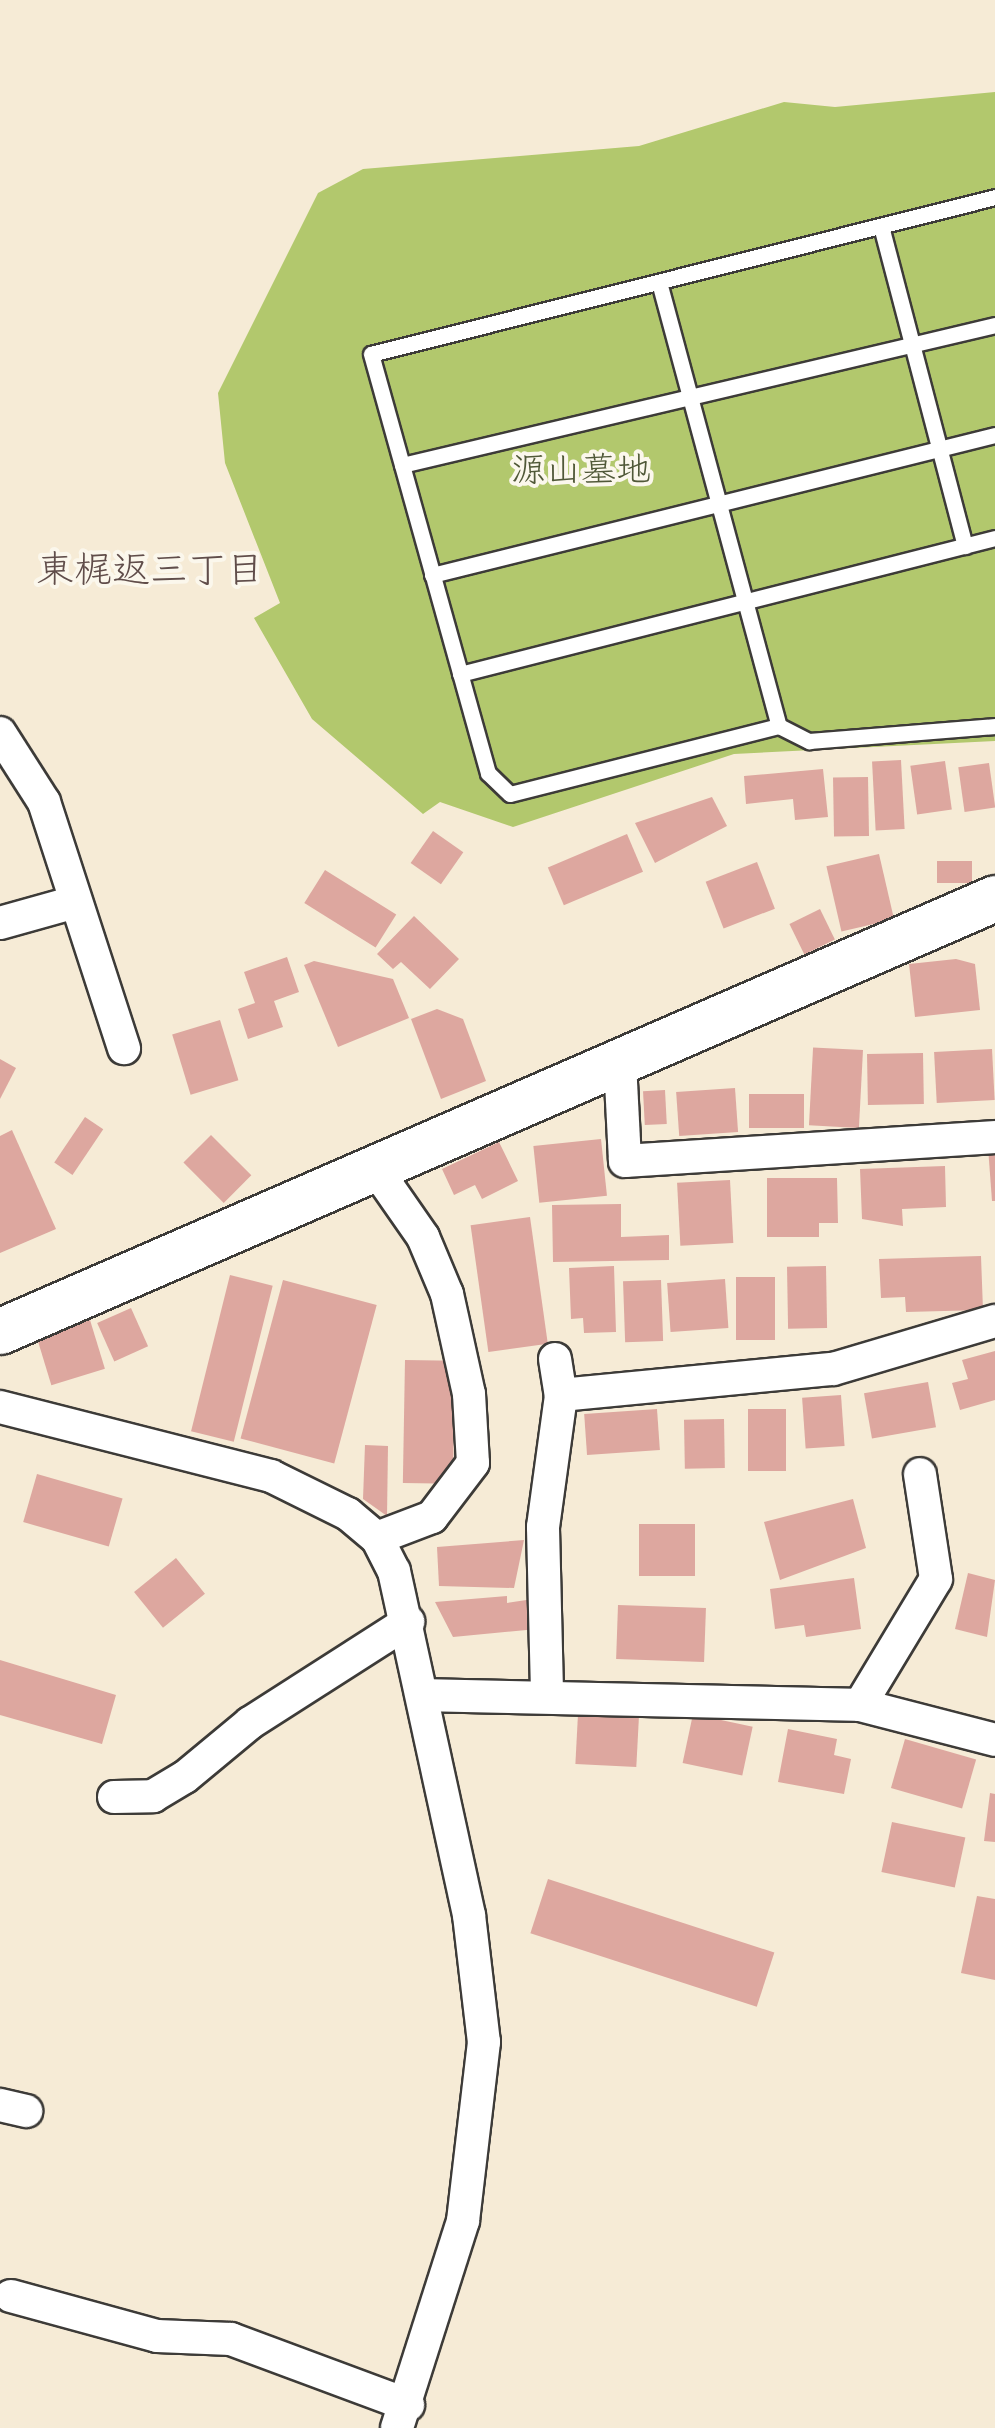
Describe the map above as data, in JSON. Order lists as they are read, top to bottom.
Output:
{
  "districts": ["東梶返三丁目"],
  "parks": ["源山墓地"]
}
